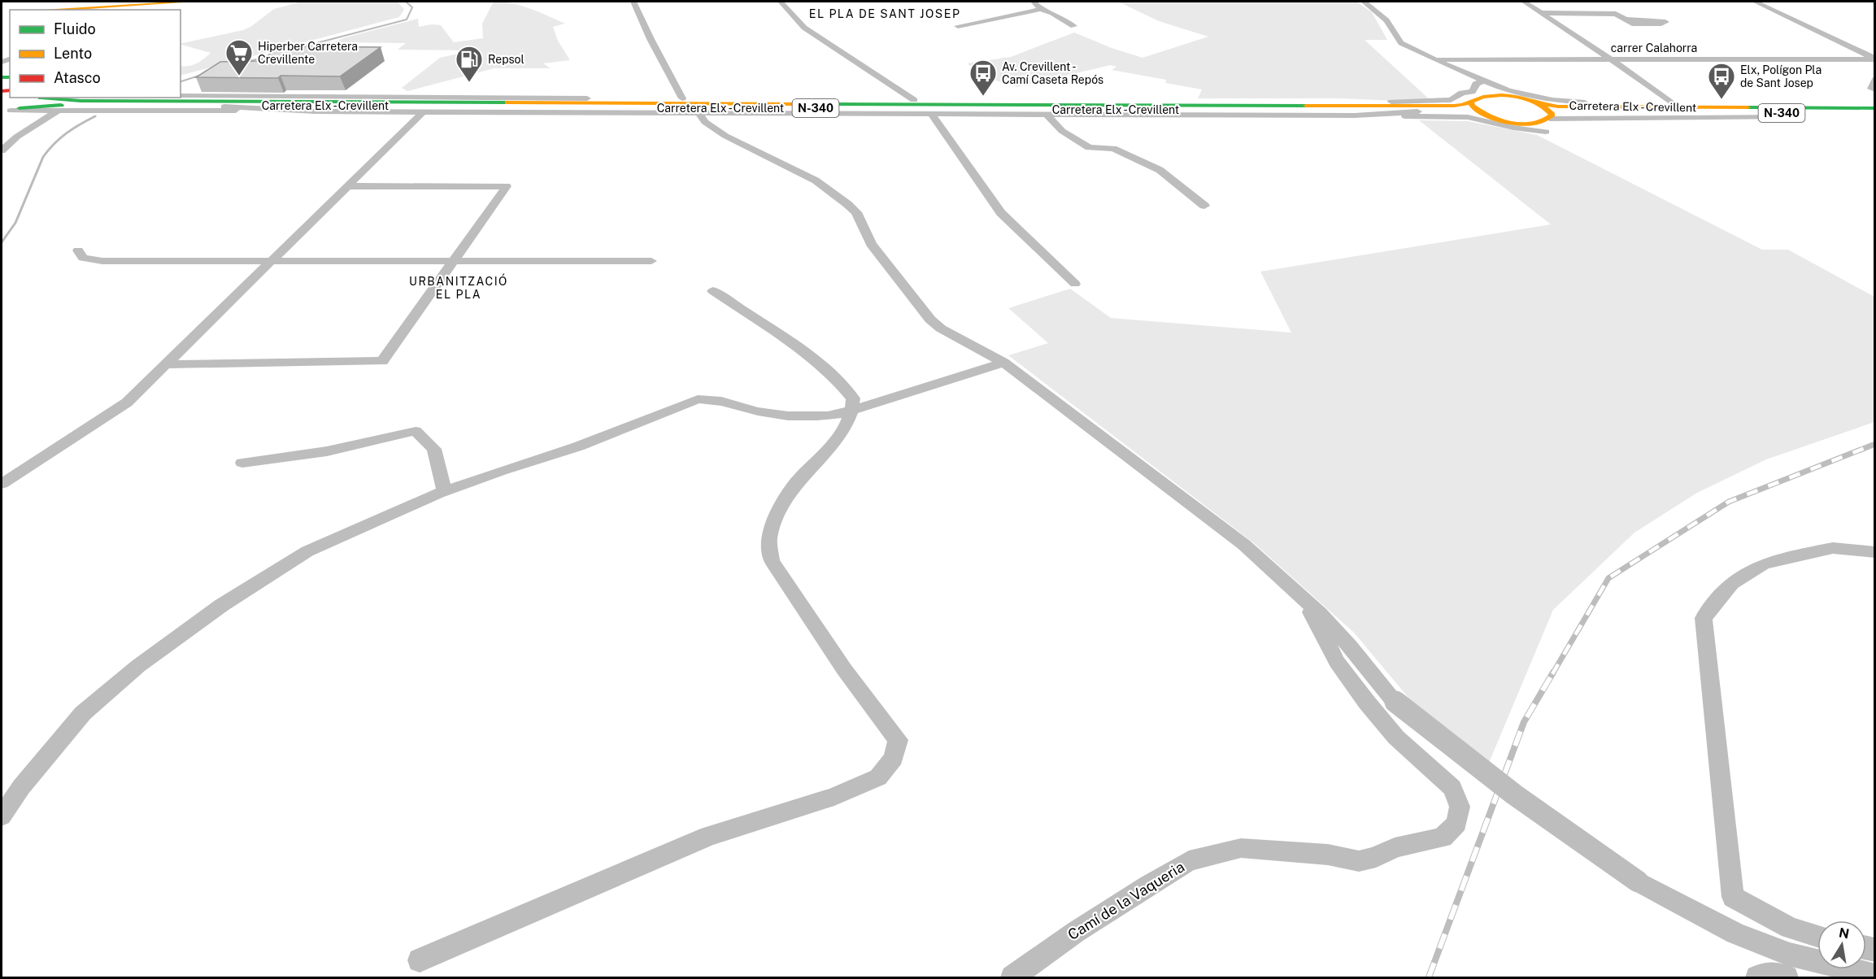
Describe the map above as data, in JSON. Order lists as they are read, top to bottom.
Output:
{
  "streets": {
    "main road": ["Carretera Elx - Crevillent", "N-340"],
    "street": ["carrer Calahorra", "Camí de la Vaqueria"]
  },
  "crossings": [
    ["Carretera Elx - Crevillent", "N-340"]
  ],
  "districts": ["EL PLA DE SANT JOSEP", "URBANITZACIÓ EL PLA"],
  "places": {
    "supermarket": ["Hiperber Carretera Crevillente"],
    "fuel station": ["Repsol"],
    "bus stop": ["Av. Crevillent - Camí Caseta Repós", "Elx, Polígon Pla de Sant Josep"]
  },
  "legend": ["Fluido", "Lento", "Atasco"],
  "north": "top"
}
